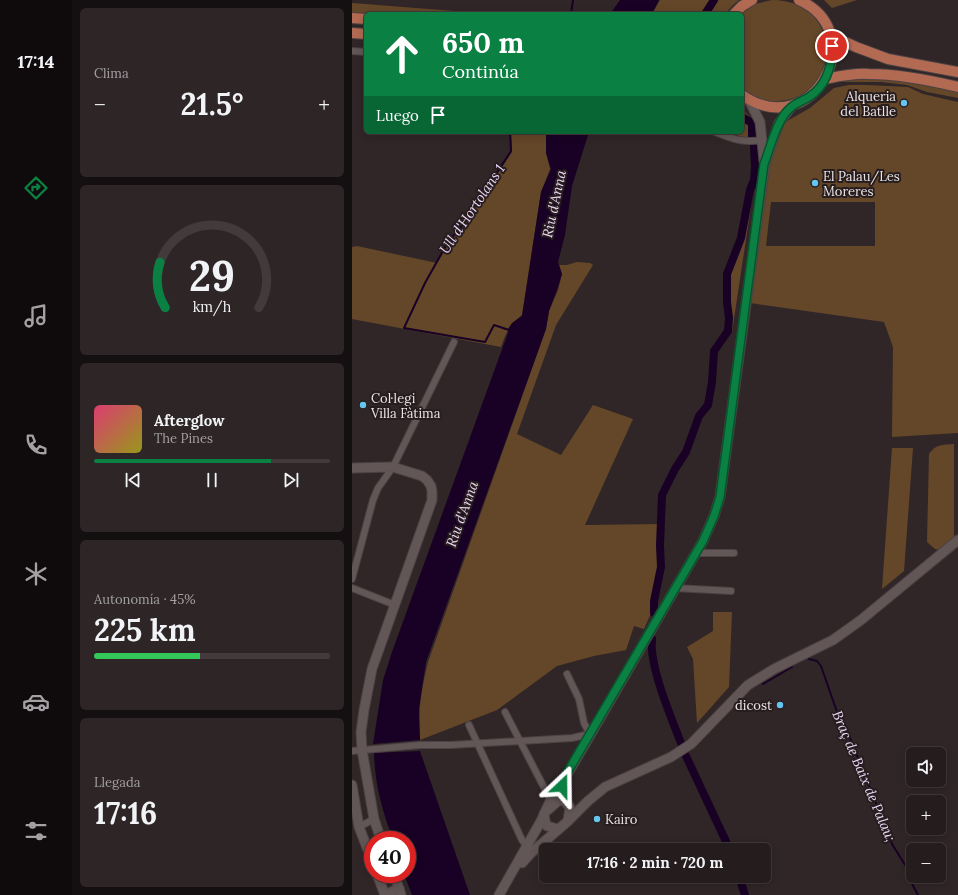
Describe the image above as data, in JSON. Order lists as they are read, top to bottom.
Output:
{
  "water": ["Riu d'Anna", "Ull d'Hortolans 1", "Braç de Baix de Palau;"],
  "places": [
    "Alqueria del Batlle",
    "El Palau/Les Moreres",
    "Col·legi Villa Fàtima",
    "dicost",
    "Kairo"
  ],
  "page": {
    "tabs": "17:14",
    "tile": [
      "Clima",
      ["Autonomía · 45%", "225 km"],
      ["Llegada", "17:16"]
    ],
    "turn": ["650 m", "Continúa"],
    "heat": ["−", "21.5°", "+"],
    "then": "Luego",
    "song": ["Afterglow", "The Pines"],
    "map_buttons": ["+", "−"],
    "limit": "40",
    "trip": "17:16 · 2 min · 720 m",
    "gauge": ["29", "km/h"]
  }
}
